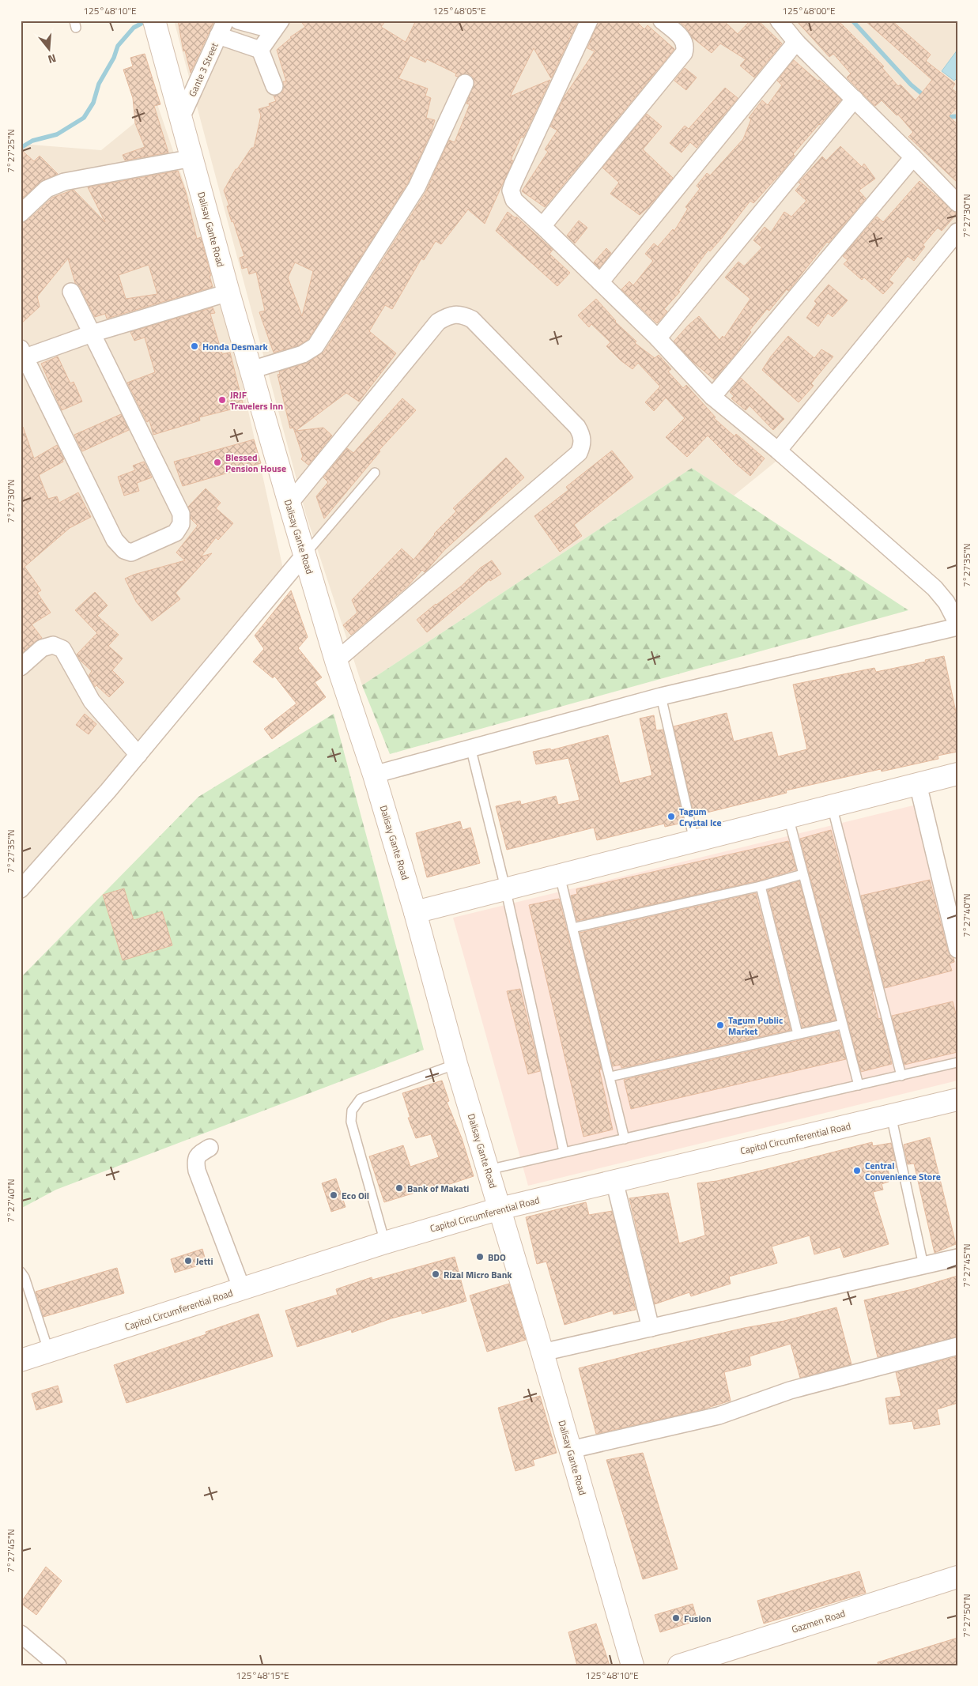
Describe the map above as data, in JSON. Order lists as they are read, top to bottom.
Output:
{
  "streets": {
    "main road": ["Dalisay Gante Road", "Capitol Circumferential Road", "Gazmen Road"],
    "street": ["Gante 3 Street"]
  },
  "crossings": [
    ["Gante 3 Street", "Dalisay Gante Road"],
    ["Dalisay Gante Road", "Capitol Circumferential Road"]
  ],
  "places": [
    "Honda Desmark",
    "JRJF Travelers Inn",
    "Blessed Pension House",
    "Tagum Crystal Ice",
    "Tagum Public Market",
    "Central Convenience Store",
    "Bank of Makati",
    "Eco Oil",
    "BDO",
    "Jetti",
    "Rizal Micro Bank",
    "Fusion"
  ],
  "north": "bottom",
  "coordinates": [
    "125°48'10\"E",
    "125°48'05\"E",
    "125°48'00\"E",
    "7°27'25\"N",
    "7°27'30\"N",
    "7°27'35\"N",
    "7°27'40\"N",
    "7°27'45\"N",
    "7°27'50\"N",
    "125°48'15\"E"
  ]
}
